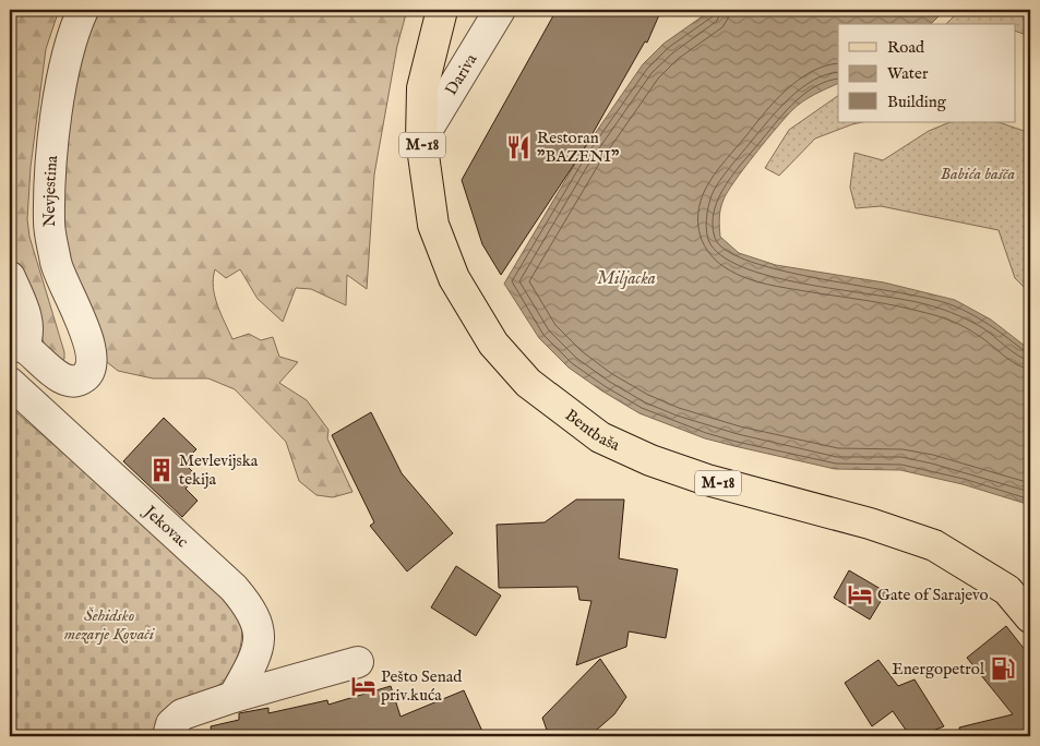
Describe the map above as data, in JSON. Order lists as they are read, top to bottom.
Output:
{
  "streets": {
    "main road": ["M-18", "Bentbaša"],
    "street": ["Dariva", "Nevjestina", "Jekovac"]
  },
  "crossings": [
    ["Dariva", "Bentbaša"]
  ],
  "water": ["Miljacka"],
  "parks": ["Babića bašča", "Šehidsko mezarje Kovači"],
  "places": {
    "restaurant": ["Restoran \"BAZENI\""],
    "building": ["Mevlevijska tekija"],
    "hotel": ["Gate of Sarajevo", "Pešto Senad priv.kuća"],
    "fuel station": ["Energopetrol"]
  },
  "legend": ["Road", "Water", "Building"]
}
